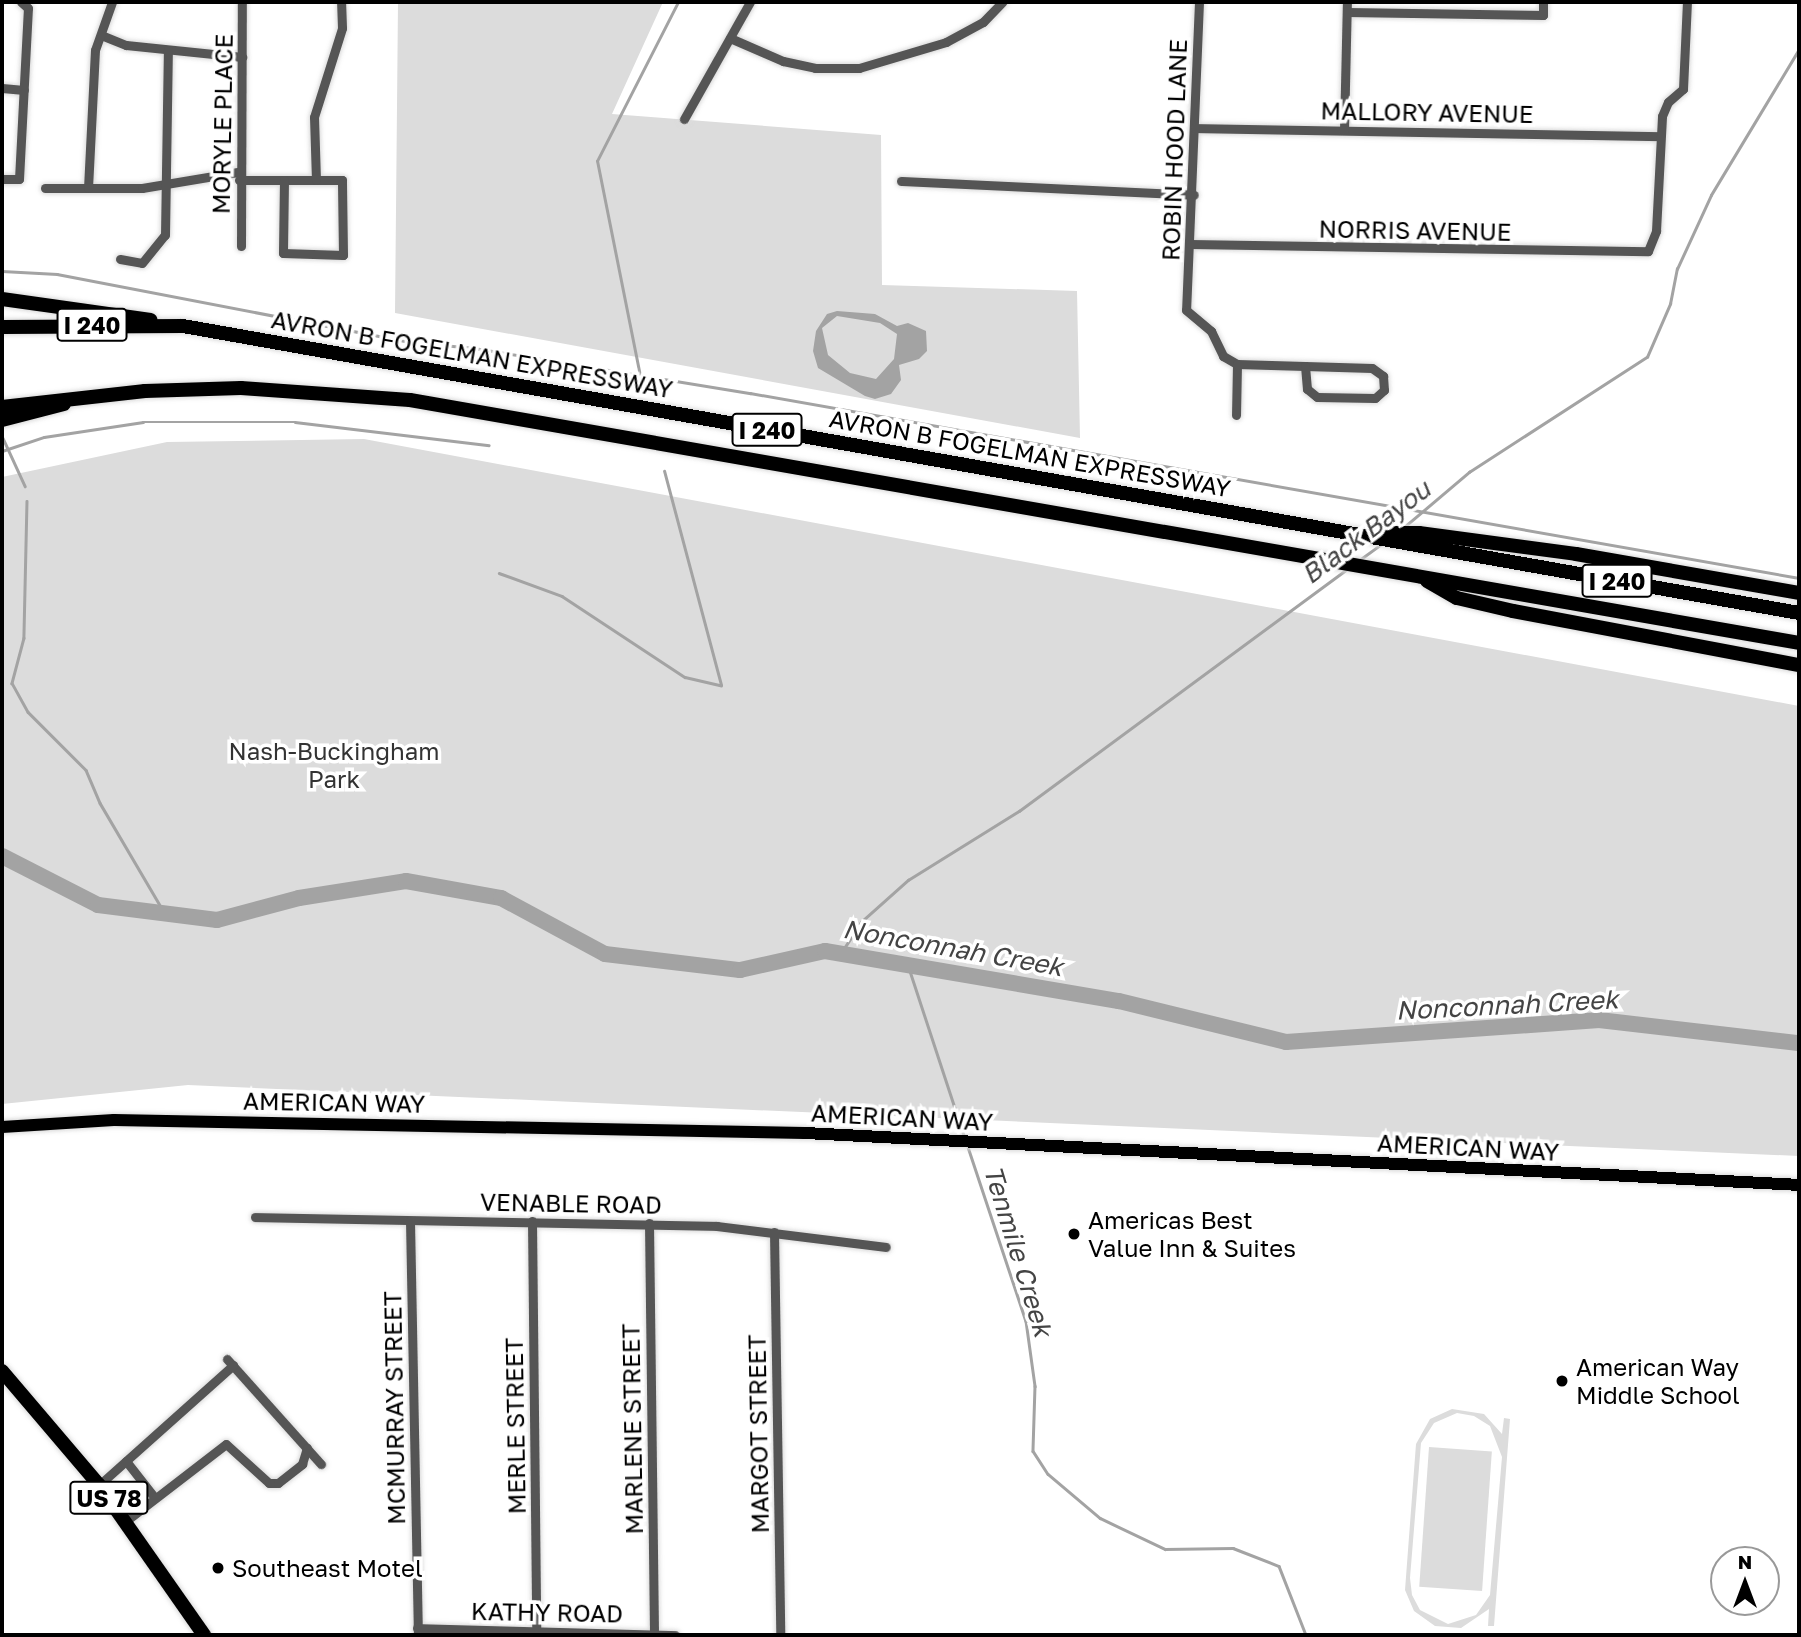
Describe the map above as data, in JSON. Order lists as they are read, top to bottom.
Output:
{
  "streets": {
    "highway": ["I 240", "AVRON B FOGELMAN EXPRESSWAY", "US 78"],
    "main road": ["AMERICAN WAY"],
    "street": [
      "MALLORY AVENUE",
      "MORYLE PLACE",
      "ROBIN HOOD LANE",
      "NORRIS AVENUE",
      "VENABLE ROAD",
      "MCMURRAY STREET",
      "MERLE STREET",
      "MARLENE STREET",
      "MARGOT STREET",
      "KATHY ROAD"
    ]
  },
  "crossings": [
    ["MALLORY AVENUE", "ROBIN HOOD LANE"],
    ["MALLORY AVENUE", "NORRIS AVENUE"],
    ["ROBIN HOOD LANE", "NORRIS AVENUE"],
    ["VENABLE ROAD", "MCMURRAY STREET"],
    ["VENABLE ROAD", "MERLE STREET"],
    ["VENABLE ROAD", "MARLENE STREET"],
    ["VENABLE ROAD", "MARGOT STREET"],
    ["MCMURRAY STREET", "KATHY ROAD"],
    ["MERLE STREET", "KATHY ROAD"],
    ["MARLENE STREET", "KATHY ROAD"]
  ],
  "water": ["Black Bayou", "Nonconnah Creek", "Tenmile Creek"],
  "parks": ["Nash-Buckingham Park"],
  "places": ["Americas Best Value Inn & Suites", "American Way Middle School", "Southeast Motel"],
  "north": "top"
}
